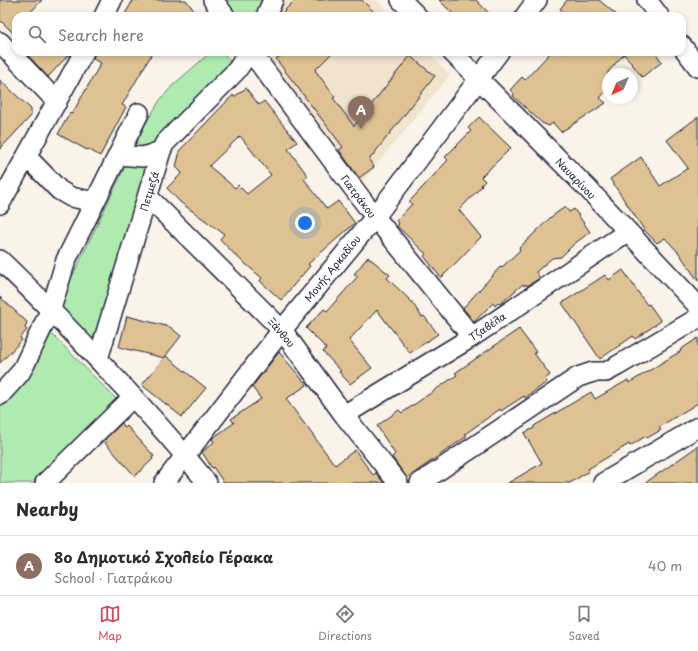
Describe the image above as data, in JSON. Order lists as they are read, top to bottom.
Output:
{
  "streets": {
    "street": [
      "Ναυαρίνου",
      "Πετμεζά",
      "Γιατράκου",
      "Μονής Αρκαδίου",
      "Τζαβέλα",
      "Ξάνθου"
    ]
  },
  "crossings": [
    ["Ναυαρίνου", "Μονής Αρκαδίου"],
    ["Ναυαρίνου", "Τζαβέλα"],
    ["Πετμεζά", "Ξάνθου"],
    ["Γιατράκου", "Μονής Αρκαδίου"],
    ["Γιατράκου", "Τζαβέλα"],
    ["Μονής Αρκαδίου", "Ξάνθου"],
    ["Τζαβέλα", "Ξάνθου"]
  ],
  "north": "bottom left",
  "page": {
    "search": "Search here",
    "pins": "A",
    "heading": "Nearby",
    "list": [
      {
        "mark": "A",
        "name": "8ο Δημοτικό Σχολείο Γέρακα",
        "note": "School · Γιατράκου",
        "value": "40 m"
      }
    ],
    "nav": ["Map", "Directions", "Saved"]
  }
}
